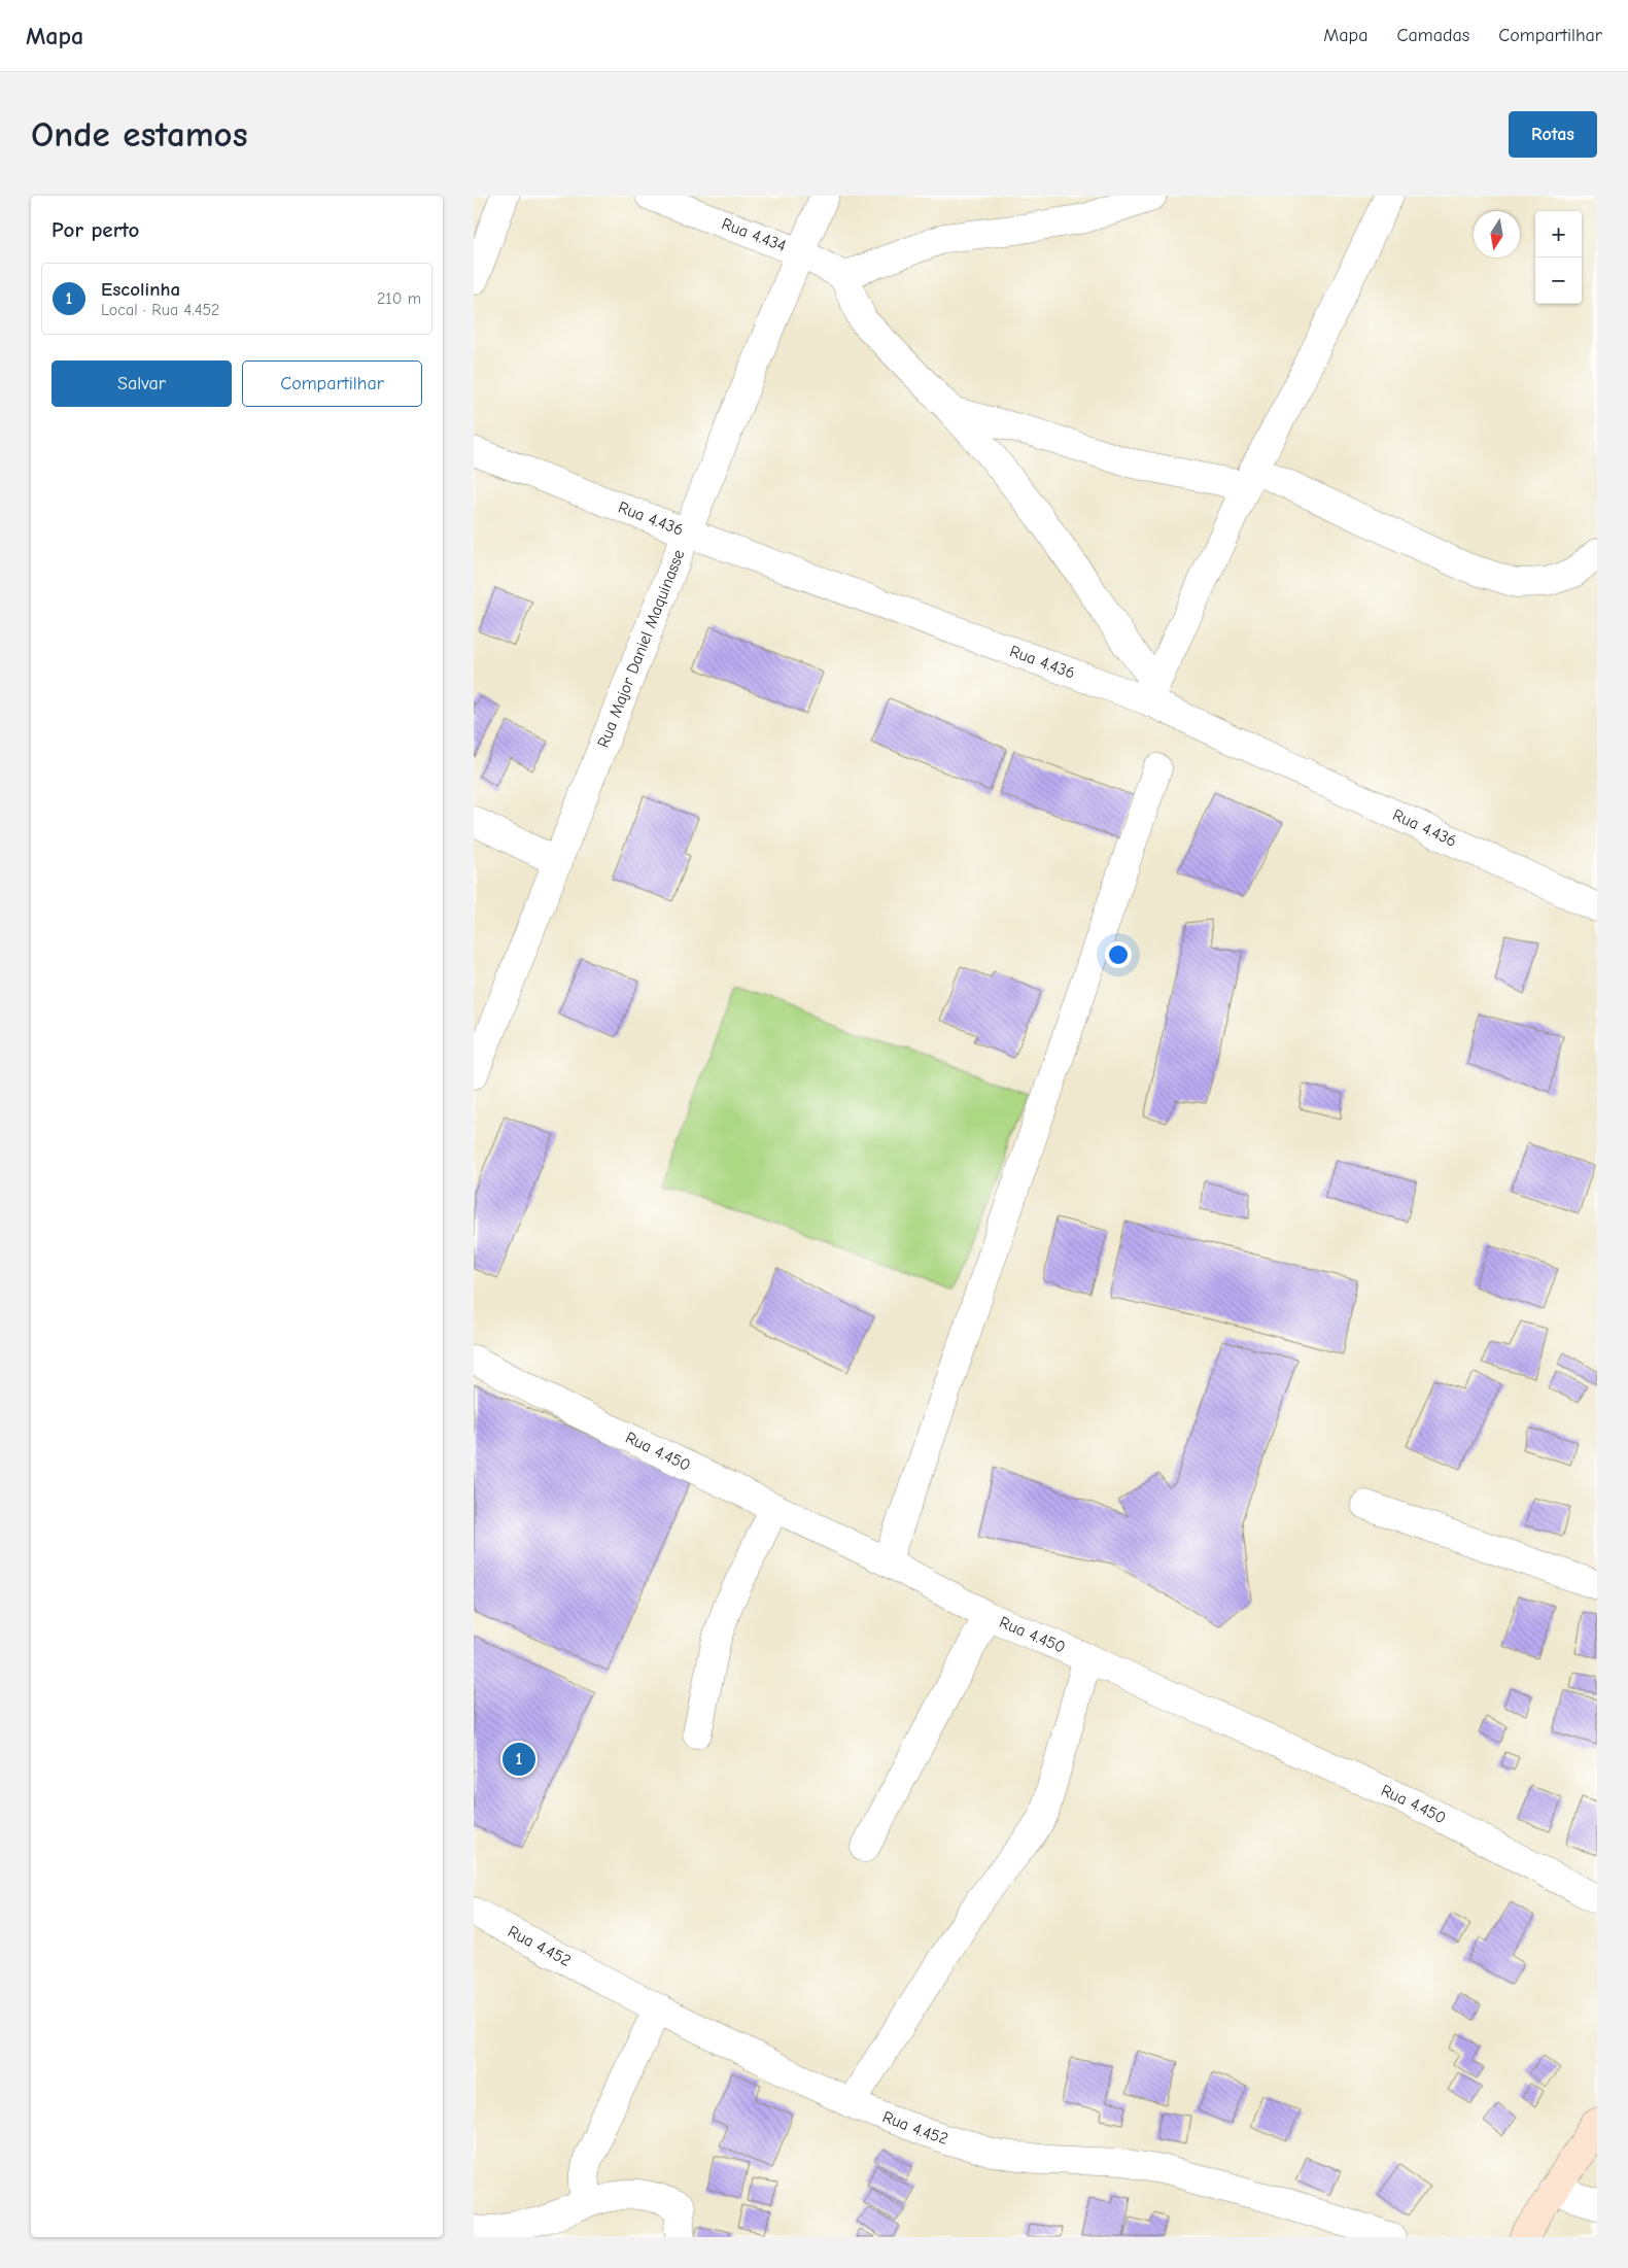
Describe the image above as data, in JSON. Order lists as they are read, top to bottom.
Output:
{
  "streets": {
    "street": [
      "Rua 4.434",
      "Rua 4.436",
      "Rua Major Daniel Maquinasse",
      "Rua 4.450",
      "Rua 4.452"
    ]
  },
  "crossings": [
    ["Rua 4.434", "Rua Major Daniel Maquinasse"],
    ["Rua 4.436", "Rua Major Daniel Maquinasse"]
  ],
  "north": "bottom",
  "page": {
    "header": "Mapa",
    "nav": ["Mapa", "Camadas", "Compartilhar"],
    "buttons": [
      "Rotas",
      ["Salvar", "Compartilhar"]
    ],
    "title": "Onde estamos",
    "heading": "Por perto",
    "map_buttons": ["+", "−"],
    "list": [
      {
        "mark": "1",
        "name": "Escolinha",
        "note": "Local · Rua 4.452",
        "value": "210 m"
      }
    ],
    "pins": "1"
  }
}
